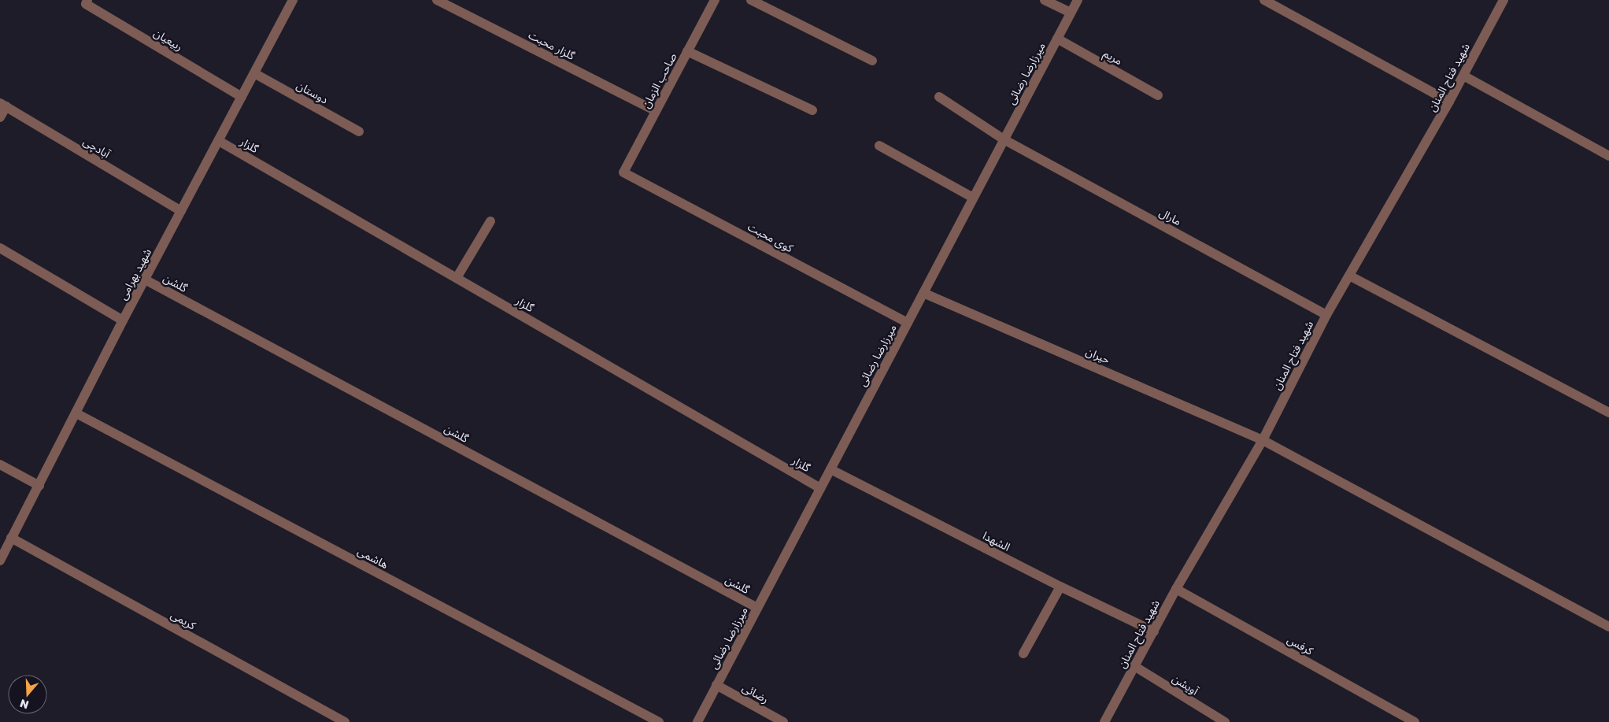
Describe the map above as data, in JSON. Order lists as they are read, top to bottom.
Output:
{
  "streets": {
    "street": [
      "ربیعیان",
      "گلزار محبت",
      "مریم",
      "میرزارضا رضائی",
      "شهید فتاح المنان",
      "صاحب الزمان",
      "دوستان",
      "گلزار",
      "آبادچی",
      "مارال",
      "کوی محبت",
      "شهید بهرامی",
      "گلشن",
      "حیران",
      "الشهدا",
      "هاشمی",
      "کریمی",
      "کرفس",
      "آویشن",
      "رضائی"
    ]
  },
  "crossings": [
    ["ربیعیان", "شهید بهرامی"],
    ["گلزار محبت", "صاحب الزمان"],
    ["مریم", "میرزارضا رضائی"],
    ["میرزارضا رضائی", "گلزار"],
    ["میرزارضا رضائی", "مارال"],
    ["میرزارضا رضائی", "کوی محبت"],
    ["میرزارضا رضائی", "گلشن"],
    ["میرزارضا رضائی", "حیران"],
    ["میرزارضا رضائی", "الشهدا"],
    ["میرزارضا رضائی", "رضائی"],
    ["شهید فتاح المنان", "مارال"],
    ["شهید فتاح المنان", "حیران"],
    ["شهید فتاح المنان", "الشهدا"],
    ["شهید فتاح المنان", "کرفس"],
    ["شهید فتاح المنان", "آویشن"],
    ["صاحب الزمان", "کوی محبت"],
    ["دوستان", "شهید بهرامی"],
    ["گلزار", "شهید بهرامی"],
    ["آبادچی", "شهید بهرامی"],
    ["شهید بهرامی", "گلشن"],
    ["شهید بهرامی", "هاشمی"],
    ["شهید بهرامی", "کریمی"]
  ],
  "north": "bottom"
}
